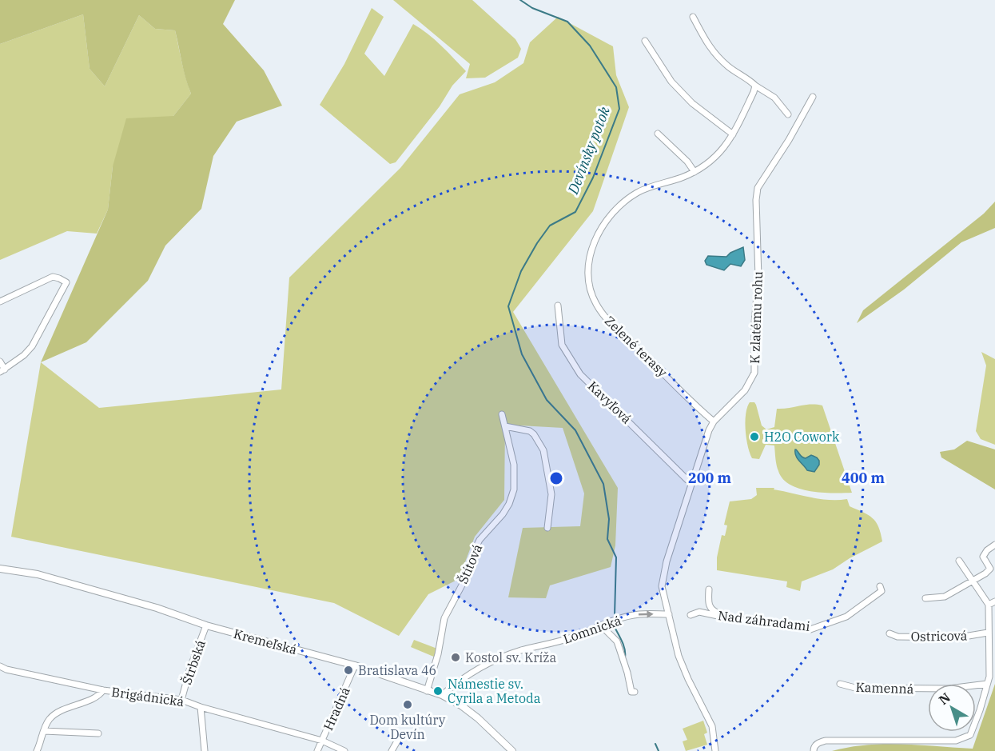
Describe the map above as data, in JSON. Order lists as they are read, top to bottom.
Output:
{
  "streets": {
    "street": [
      "K zlatému rohu",
      "Zelené terasy",
      "Kavyľová",
      "Štítová",
      "Nad záhradami",
      "Lomnická",
      "Ostricová",
      "Kremeľská",
      "Štrbská",
      "Kamenná",
      "Brigádnická",
      "Hradná"
    ]
  },
  "crossings": [
    ["K zlatému rohu", "Zelené terasy"],
    ["K zlatému rohu", "Kavyľová"],
    ["K zlatému rohu", "Lomnická"],
    ["Štítová", "Kremeľská"],
    ["Lomnická", "Kremeľská"],
    ["Kremeľská", "Štrbská"],
    ["Kremeľská", "Hradná"],
    ["Štrbská", "Brigádnická"],
    ["Brigádnická", "Hradná"]
  ],
  "water": ["Devínsky potok"],
  "places": [
    "H2O Cowork",
    "Kostol sv. Kríža",
    "Bratislava 46",
    "Námestie sv. Cyrila a Metoda",
    "Dom kultúry Devín"
  ],
  "north": "top left",
  "rings": ["200 m", "400 m"]
}
